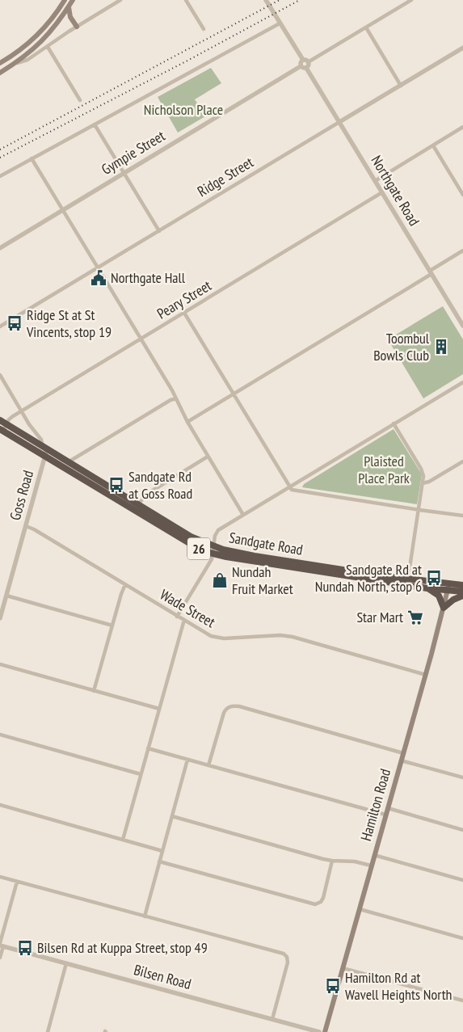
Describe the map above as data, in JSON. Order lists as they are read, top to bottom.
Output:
{
  "streets": {
    "highway": ["Sandgate Road", "26"],
    "main road": ["Hamilton Road"],
    "street": [
      "Gympie Street",
      "Ridge Street",
      "Northgate Road",
      "Peary Street",
      "Goss Road",
      "Wade Street",
      "Bilsen Road"
    ]
  },
  "crossings": [
    ["Gympie Street", "Northgate Road"],
    ["Ridge Street", "Northgate Road"],
    ["Northgate Road", "Peary Street"],
    ["Peary Street", "Sandgate Road"],
    ["Goss Road", "Sandgate Road"],
    ["Goss Road", "Wade Street"],
    ["Sandgate Road", "Hamilton Road"],
    ["Wade Street", "Hamilton Road"]
  ],
  "parks": ["Nicholson Place", "Plaisted Place Park"],
  "places": {
    "public building": ["Northgate Hall"],
    "bus stop": [
      "Ridge St at St Vincents, stop 19",
      "Sandgate Rd at Goss Road",
      "Sandgate Rd at Nundah North, stop 6",
      "Bilsen Rd at Kuppa Street, stop 49",
      "Hamilton Rd at Wavell Heights North"
    ],
    "building": ["Toombul Bowls Club"],
    "shop": ["Nundah Fruit Market"],
    "supermarket": ["Star Mart"]
  }
}
